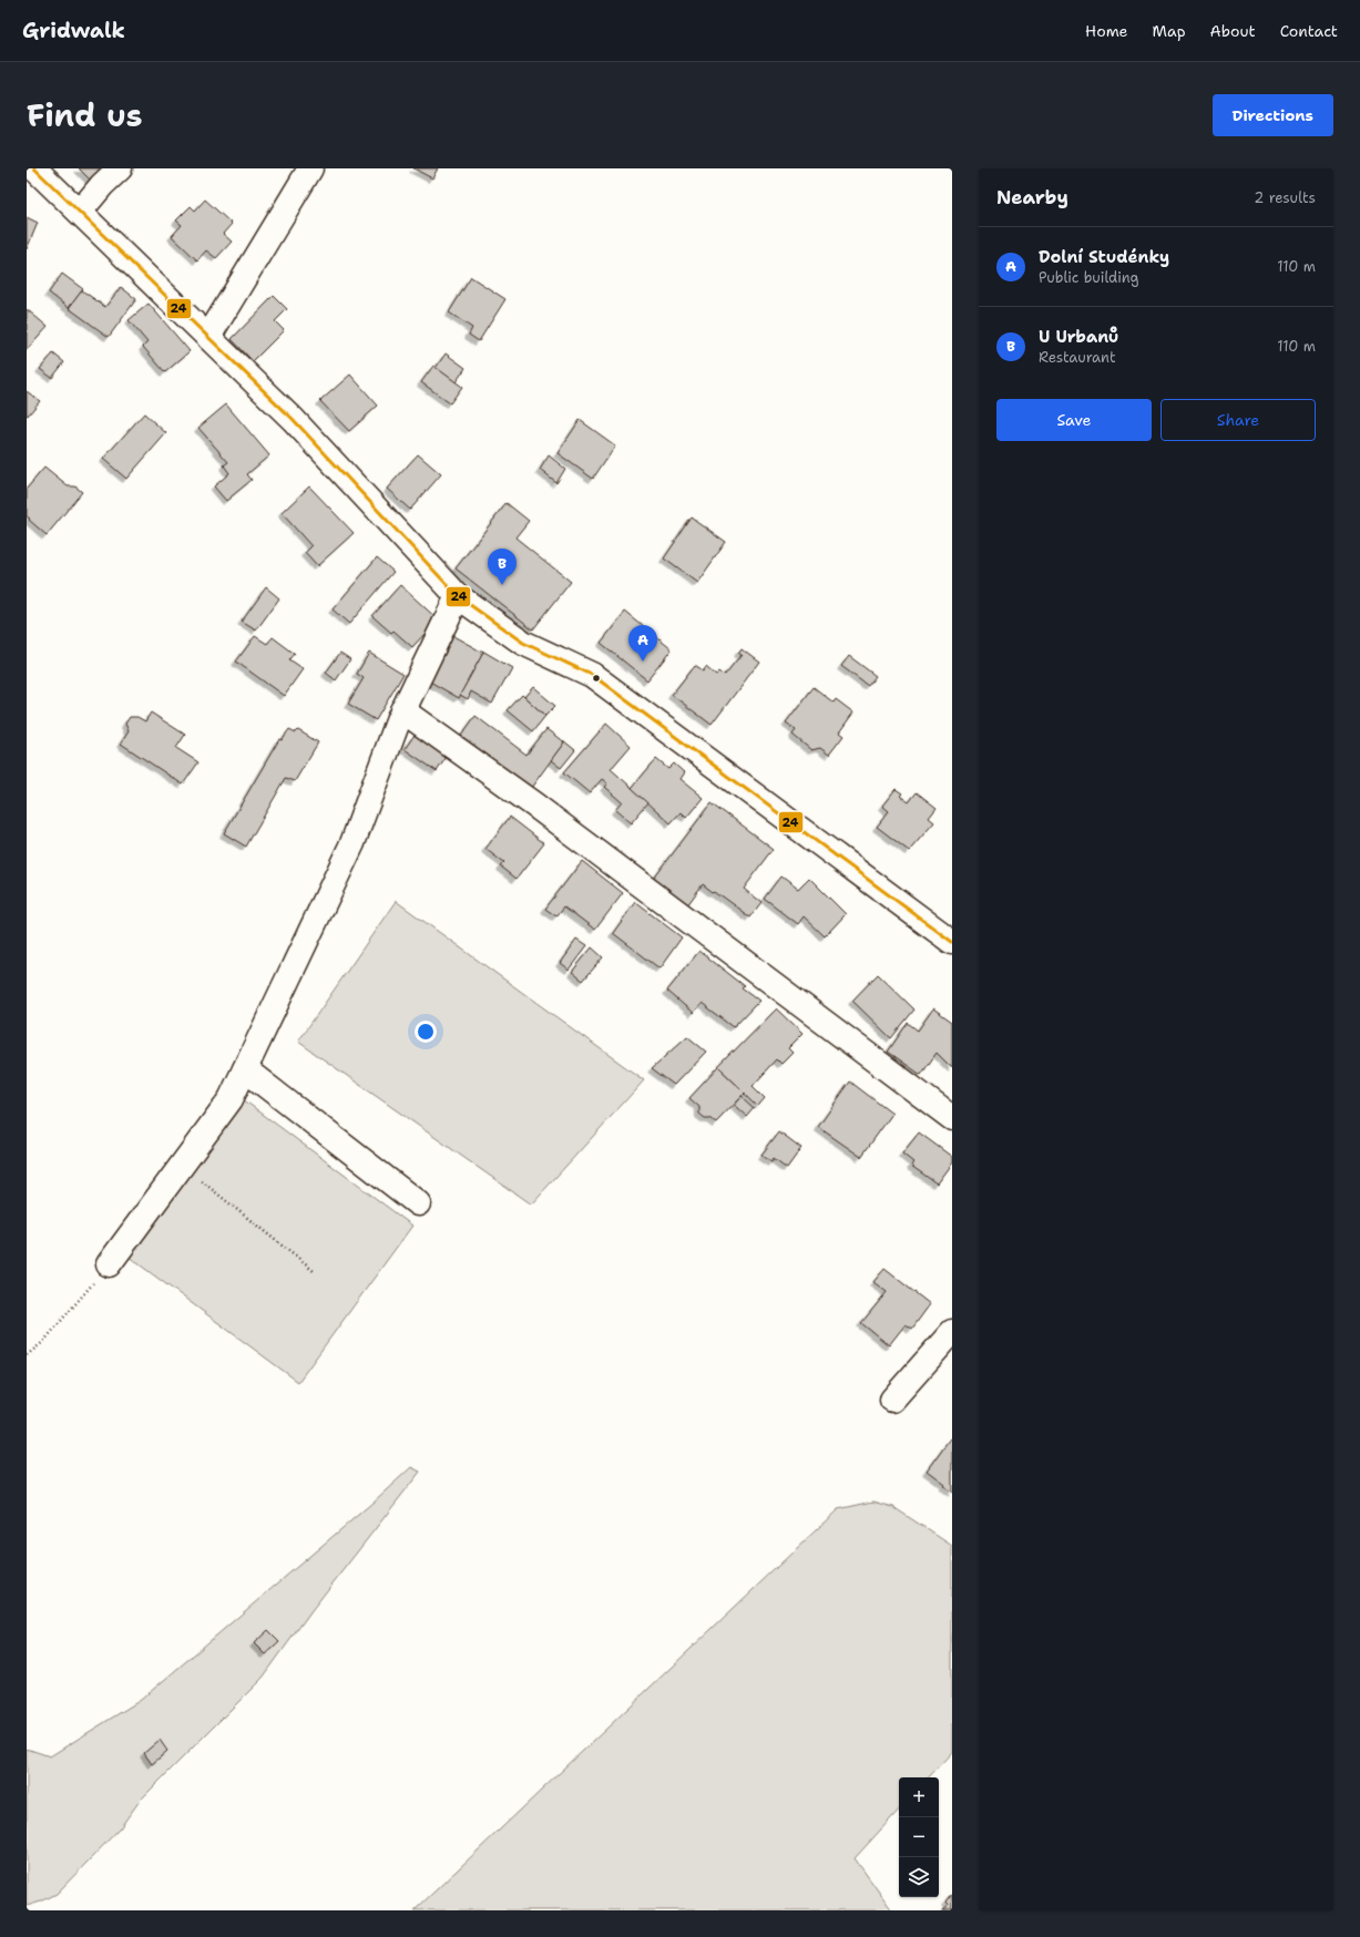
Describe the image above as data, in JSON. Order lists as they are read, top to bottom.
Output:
{
  "lines": ["transit line 24"],
  "page": {
    "header": "Gridwalk",
    "nav": [
      "Home",
      "Map",
      "About",
      "Contact"
    ],
    "title": "Find us",
    "buttons": [
      "Directions",
      ["Save", "Share"]
    ],
    "heading": ["Nearby", "2 results"],
    "list": [
      {
        "mark": "A",
        "name": "Dolní Studénky",
        "note": "Public building",
        "value": "110 m"
      },
      {
        "mark": "B",
        "name": "U Urbanů",
        "note": "Restaurant",
        "value": "110 m"
      }
    ],
    "pins": ["B", "A"],
    "map_buttons": ["+", "−"]
  }
}
